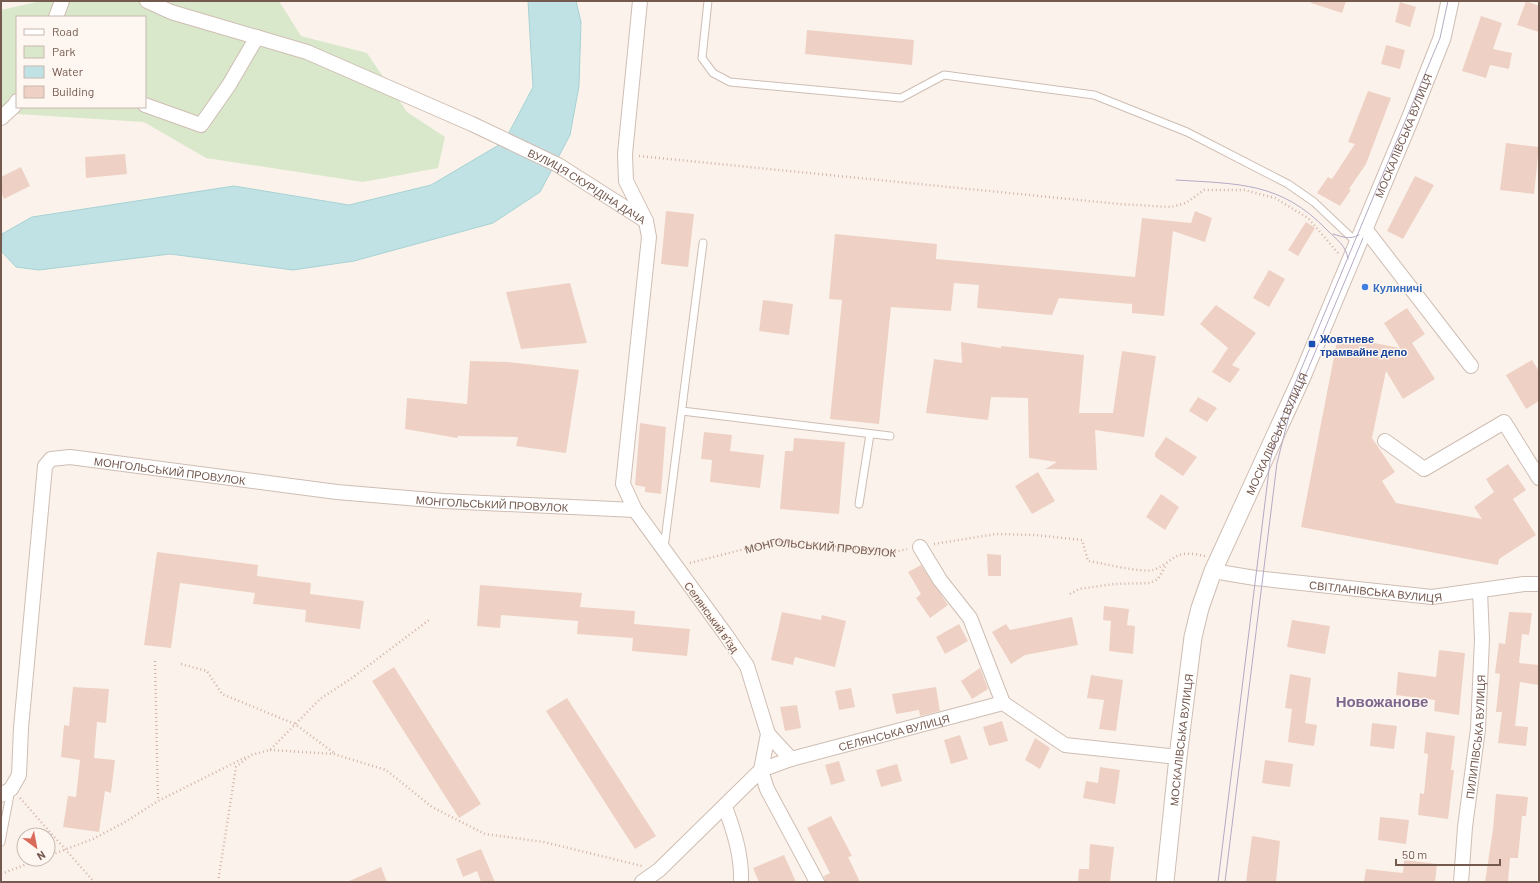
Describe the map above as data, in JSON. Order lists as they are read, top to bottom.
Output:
{
  "streets": {
    "street": [
      "МОСКАЛІВСЬКА ВУЛИЦЯ",
      "ВУЛИЦЯ СКУРІДІНА ДАЧА",
      "МОНГОЛЬСЬКИЙ ПРОВУЛОК",
      "СВІТЛАНІВСЬКА ВУЛИЦЯ",
      "Селянський вʼїзд",
      "СЕЛЯНСЬКА ВУЛИЦЯ",
      "ПИЛИПІВСЬКА ВУЛИЦЯ"
    ]
  },
  "crossings": [
    ["МОСКАЛІВСЬКА ВУЛИЦЯ", "СВІТЛАНІВСЬКА ВУЛИЦЯ"],
    ["ВУЛИЦЯ СКУРІДІНА ДАЧА", "МОНГОЛЬСЬКИЙ ПРОВУЛОК"],
    ["ВУЛИЦЯ СКУРІДІНА ДАЧА", "Селянський вʼїзд"],
    ["МОНГОЛЬСЬКИЙ ПРОВУЛОК", "Селянський вʼїзд"],
    ["СВІТЛАНІВСЬКА ВУЛИЦЯ", "ПИЛИПІВСЬКА ВУЛИЦЯ"],
    ["Селянський вʼїзд", "СЕЛЯНСЬКА ВУЛИЦЯ"]
  ],
  "districts": ["Новожанове"],
  "places": {
    "other": ["Кулиничі"],
    "transit": ["Жовтневе трамвайне депо"]
  },
  "legend": [
    "Road",
    "Park",
    "Water",
    "Building"
  ],
  "scale_bar": "50 m",
  "north": "bottom right"
}
